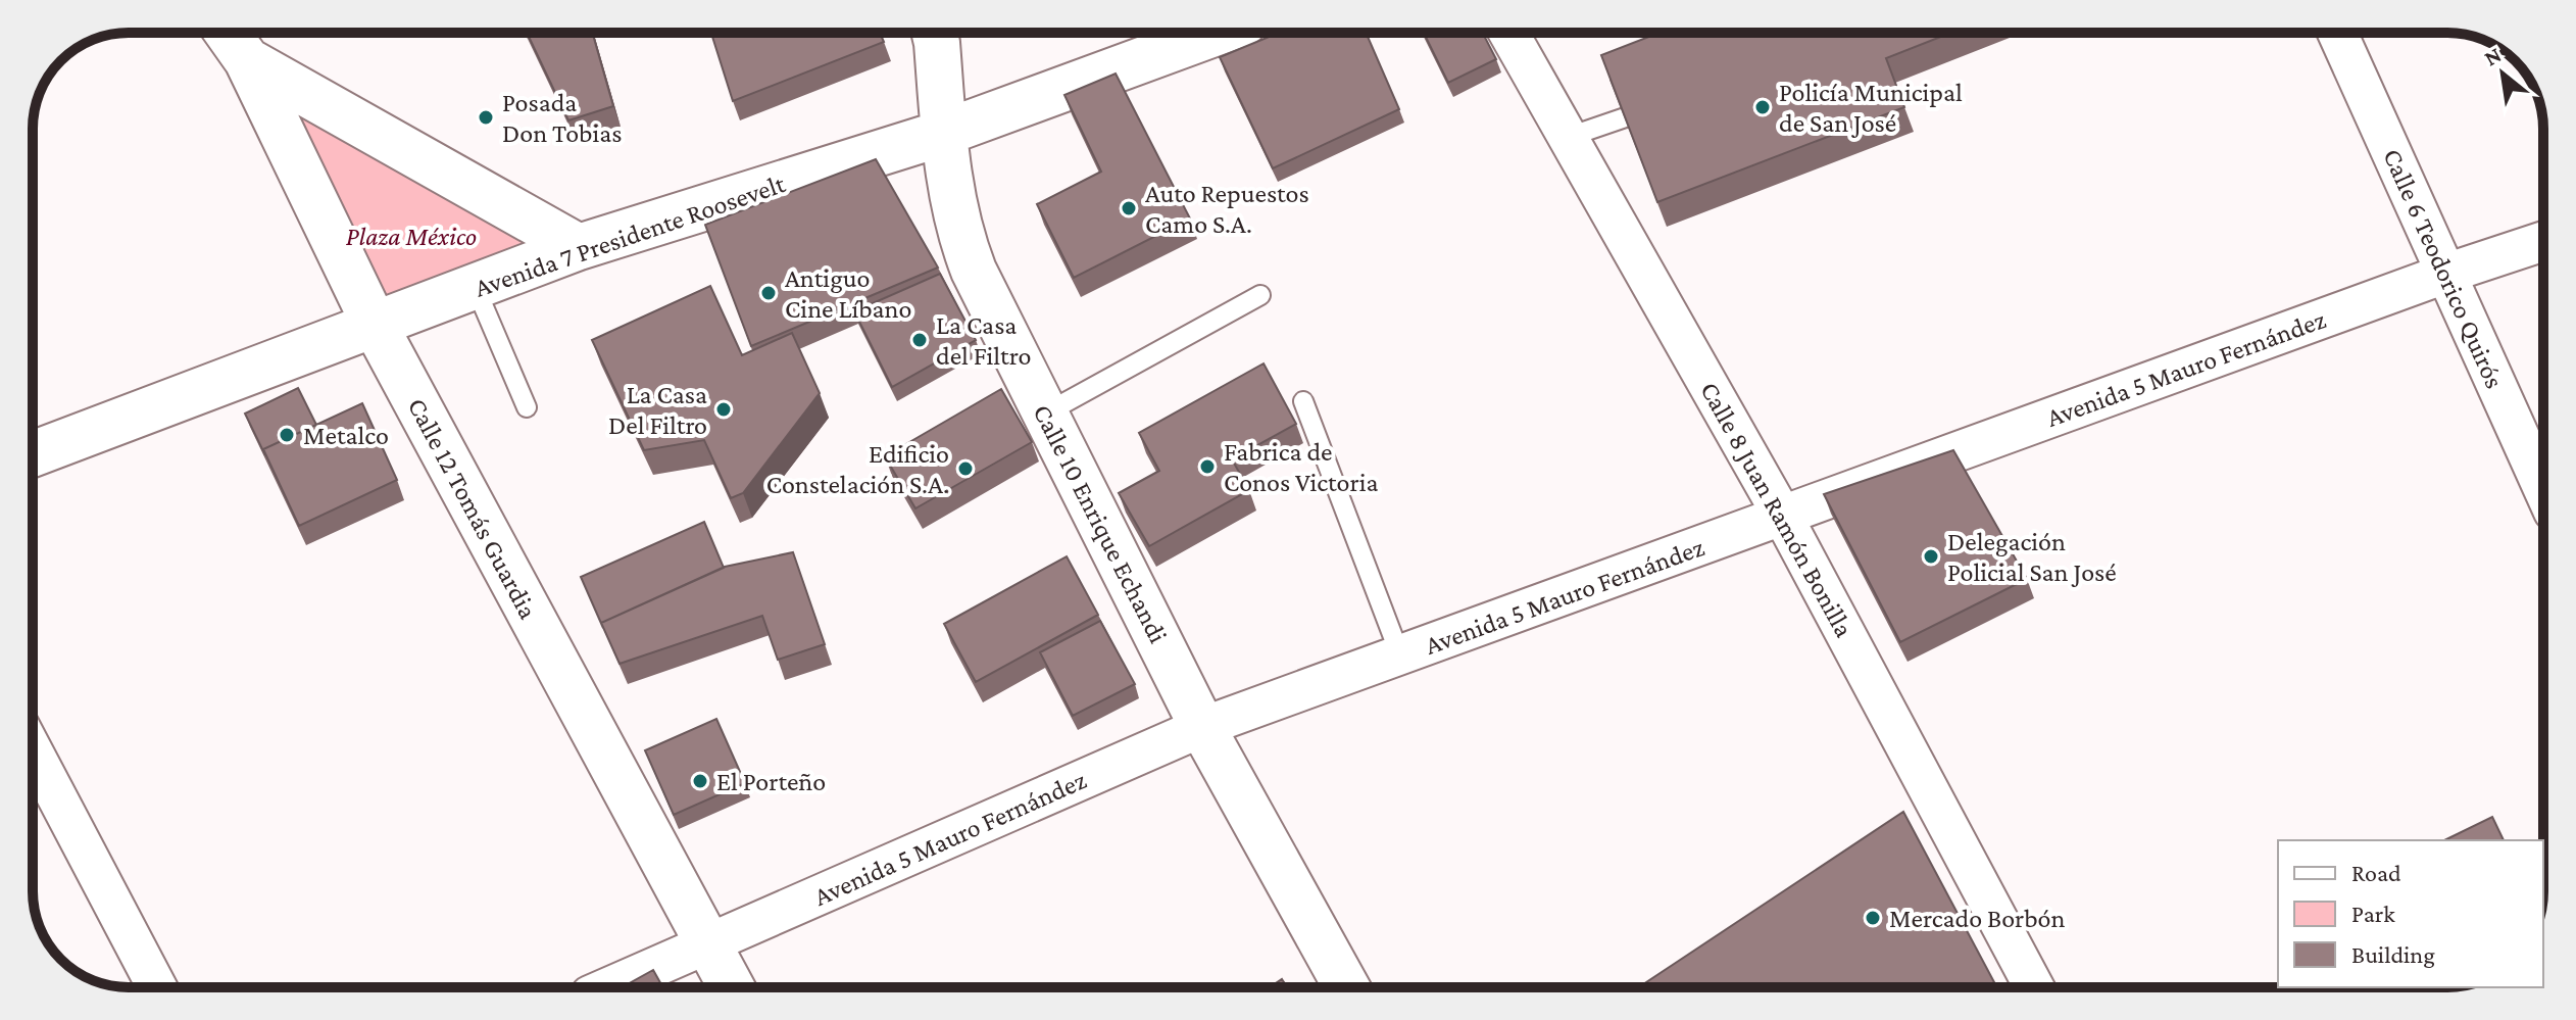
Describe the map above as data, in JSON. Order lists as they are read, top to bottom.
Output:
{
  "streets": {
    "street": [
      "Avenida 7 Presidente Roosevelt",
      "Calle 6 Teodorico Quirós",
      "Avenida 5 Mauro Fernández",
      "Calle 12 Tomás Guardia",
      "Calle 8 Juan Ramón Bonilla",
      "Calle 10 Enrique Echandi"
    ]
  },
  "crossings": [
    ["Avenida 7 Presidente Roosevelt", "Calle 12 Tomás Guardia"],
    ["Avenida 7 Presidente Roosevelt", "Calle 10 Enrique Echandi"],
    ["Calle 6 Teodorico Quirós", "Avenida 5 Mauro Fernández"],
    ["Avenida 5 Mauro Fernández", "Calle 12 Tomás Guardia"],
    ["Avenida 5 Mauro Fernández", "Calle 8 Juan Ramón Bonilla"],
    ["Avenida 5 Mauro Fernández", "Calle 10 Enrique Echandi"]
  ],
  "parks": ["Plaza México"],
  "places": [
    "Policía Municipal de San José",
    "Posada Don Tobias",
    "Auto Repuestos Camo S.A.",
    "Antiguo Cine Líbano",
    "La Casa del Filtro",
    "La Casa Del Filtro",
    "Metalco",
    "Fabrica de Conos Victoria",
    "Edificio Constelación S.A.",
    "Delegación Policial San José",
    "El Porteño",
    "Mercado Borbón"
  ],
  "legend": ["Road", "Park", "Building"],
  "north": "top left"
}
